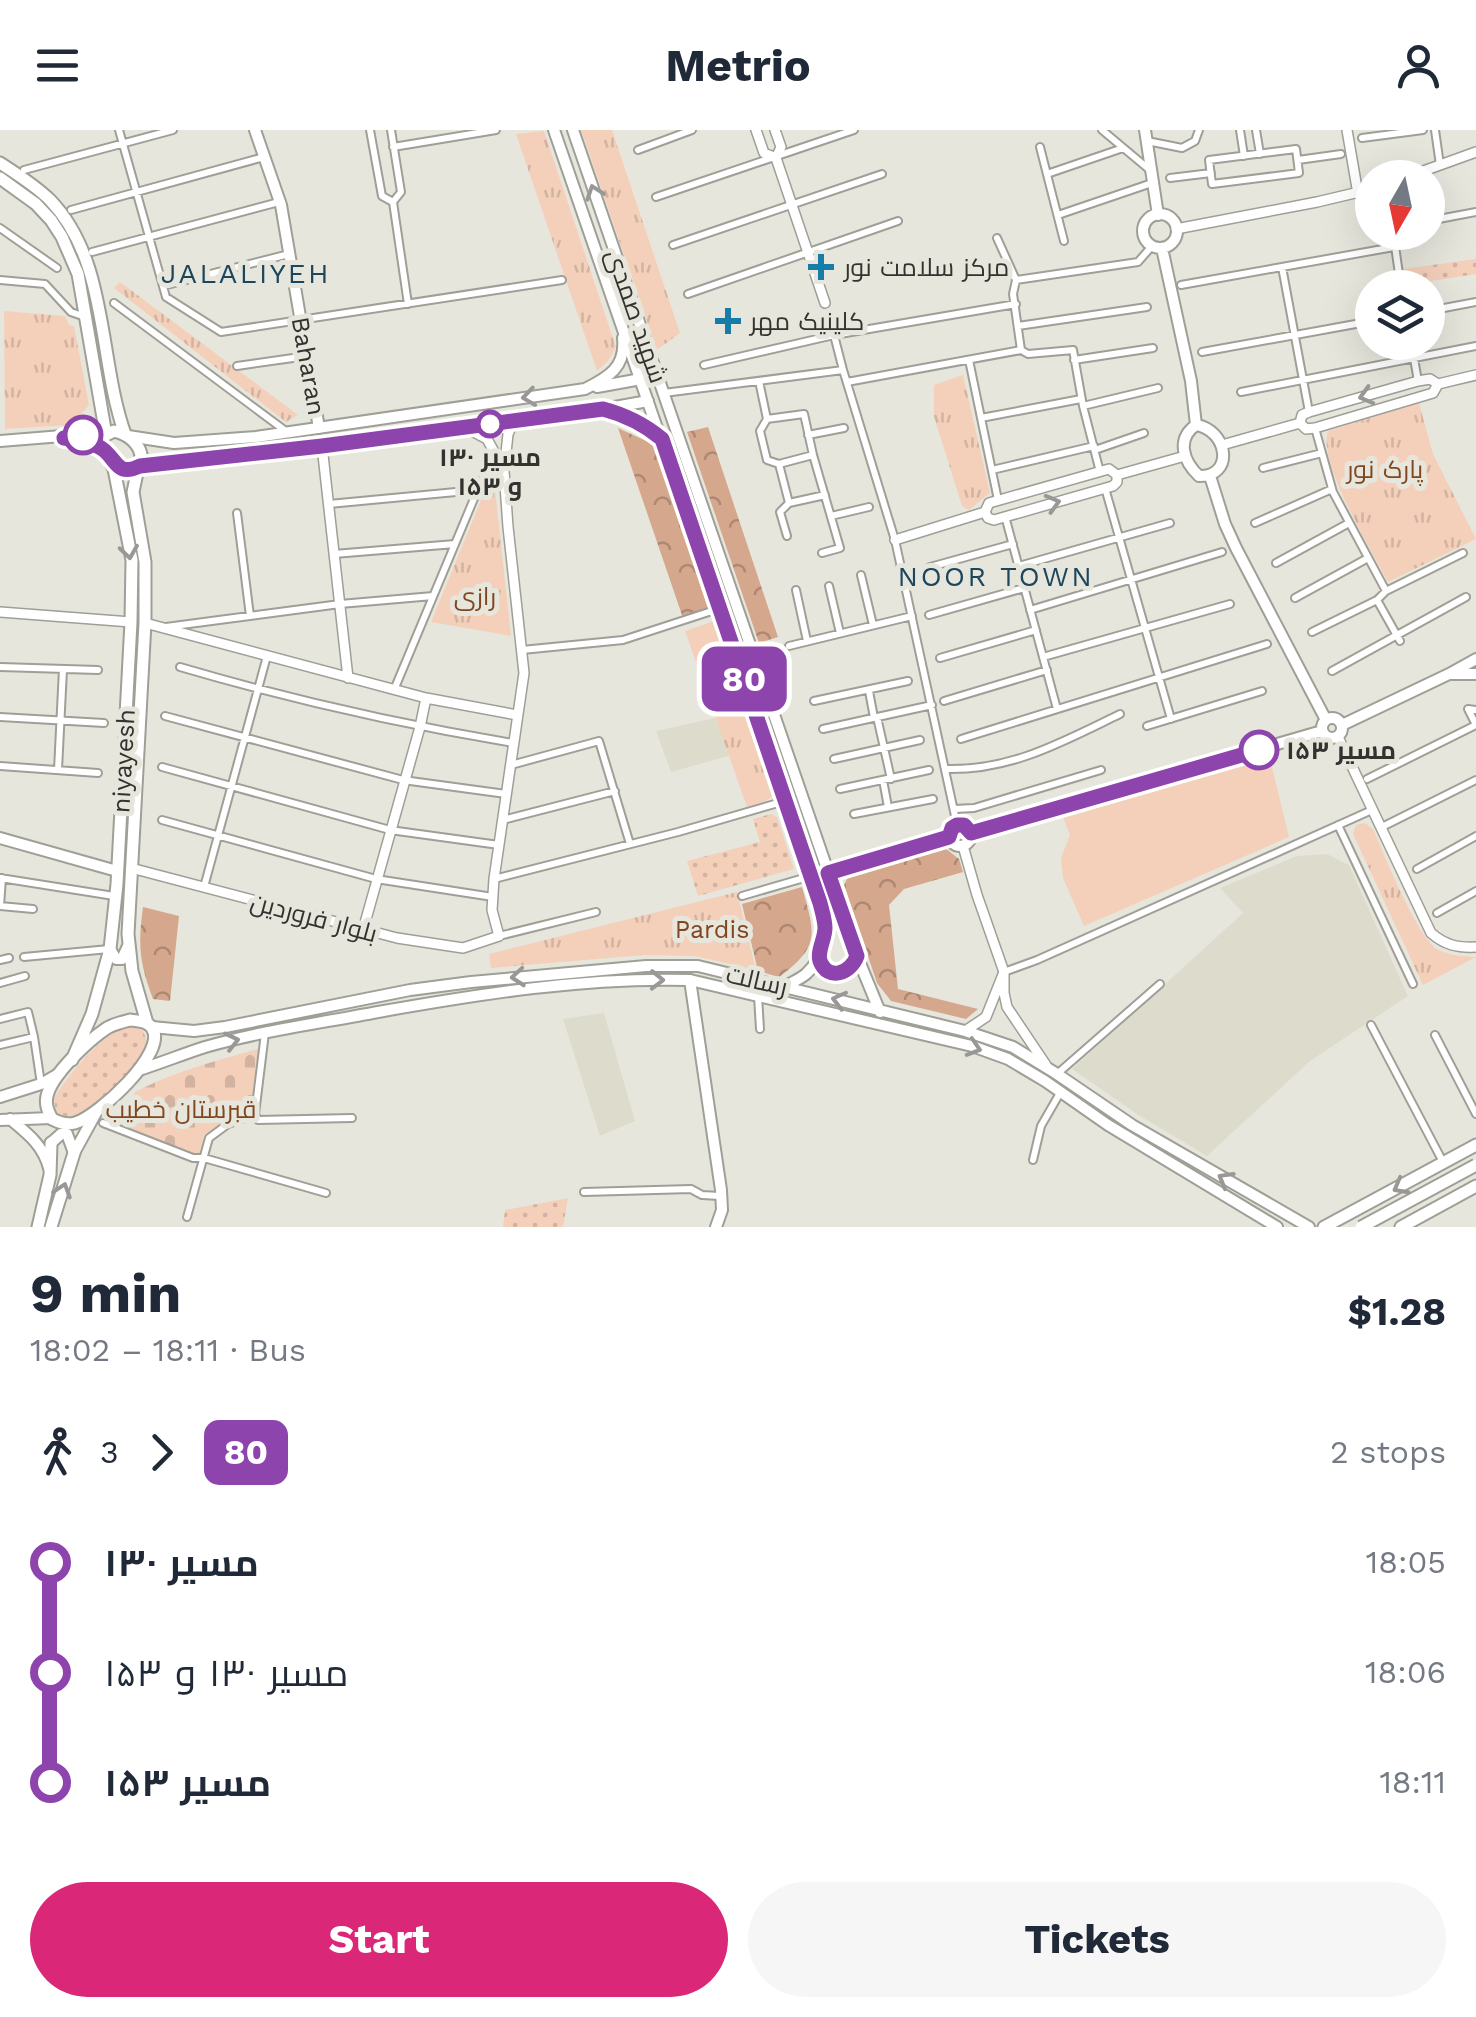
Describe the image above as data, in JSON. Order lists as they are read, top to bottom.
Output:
{
  "streets": {
    "highway": ["niyayesh"],
    "main road": ["شهید صمدی", "Baharan", "رسالت"],
    "street": ["بلوار فروردین"]
  },
  "crossings": [
    ["شهید صمدی", "رسالت"],
    ["niyayesh", "بلوار فروردین"],
    ["niyayesh", "رسالت"]
  ],
  "districts": ["JALALIYEH", "NOOR TOWN"],
  "parks": [
    "پارک نور",
    "رازی",
    "Pardis",
    "قبرستان خطیب"
  ],
  "places": {
    "health": ["مرکز سلامت نور", "کلینیک مهر"],
    "other": ["مسیر ۱۳۰ و ۱۵۳", "مسیر ۱۵۳"]
  },
  "lines": ["bus line 80"],
  "north": "bottom",
  "page": {
    "header": "Metrio",
    "on_map": "80",
    "heading": ["9 min", "18:02 – 18:11 · Bus", "$1.28"],
    "legs": ["3", "80", "2 stops"],
    "list": [
      {
        "name": "مسیر ۱۳۰",
        "value": "18:05"
      },
      {
        "name": "مسیر ۱۳۰ و ۱۵۳",
        "value": "18:06"
      },
      {
        "name": "مسیر ۱۵۳",
        "value": "18:11"
      }
    ],
    "buttons": ["Start", "Tickets"]
  }
}
